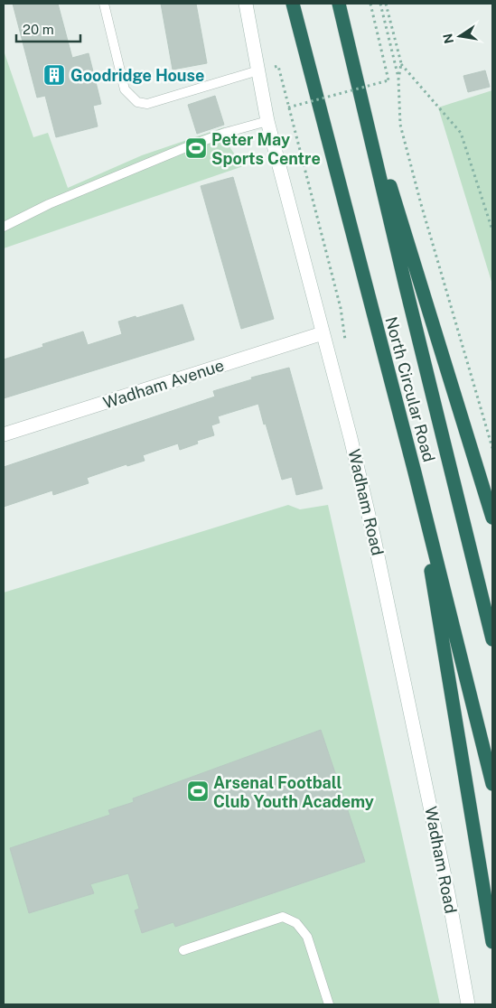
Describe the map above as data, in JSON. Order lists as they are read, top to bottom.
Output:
{
  "streets": {
    "highway": ["North Circular Road"],
    "street": ["Wadham Avenue", "Wadham Road"]
  },
  "crossings": [
    ["Wadham Avenue", "Wadham Road"]
  ],
  "places": {
    "building": ["Goodridge House"],
    "sports": ["Peter May Sports Centre", "Arsenal Football Club Youth Academy"]
  },
  "scale_bar": "20 m",
  "north": "left"
}
